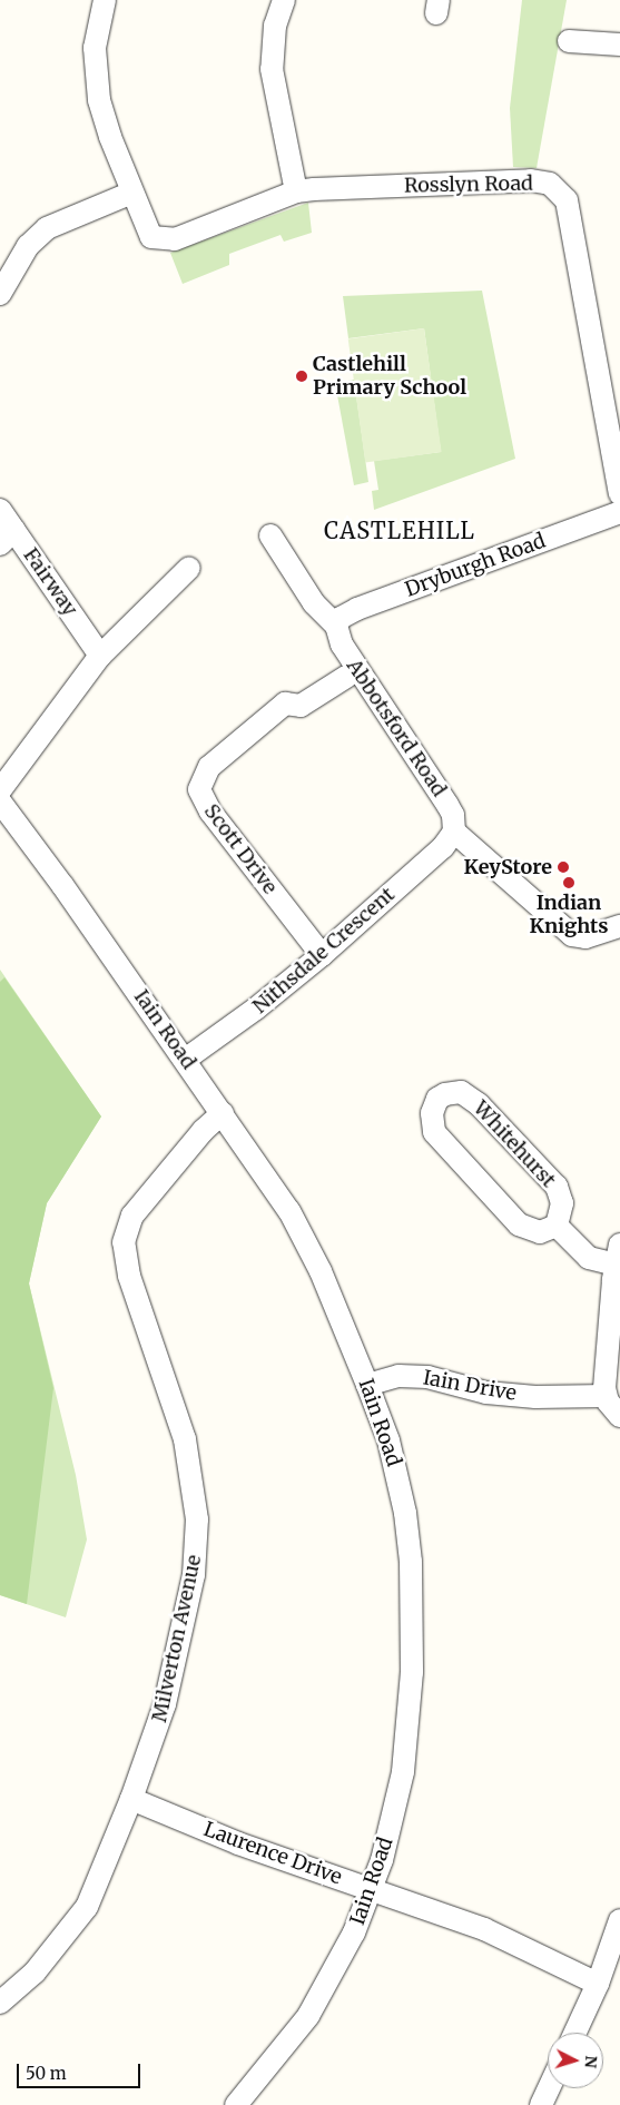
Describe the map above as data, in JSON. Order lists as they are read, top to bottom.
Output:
{
  "streets": {
    "street": [
      "Rosslyn Road",
      "Dryburgh Road",
      "Fairway",
      "Abbotsford Road",
      "Scott Drive",
      "Nithsdale Crescent",
      "Iain Road",
      "Whitehurst",
      "Iain Drive",
      "Milverton Avenue",
      "Laurence Drive"
    ]
  },
  "crossings": [
    ["Dryburgh Road", "Abbotsford Road"],
    ["Abbotsford Road", "Nithsdale Crescent"],
    ["Scott Drive", "Nithsdale Crescent"],
    ["Nithsdale Crescent", "Iain Road"],
    ["Iain Road", "Iain Drive"],
    ["Iain Road", "Milverton Avenue"],
    ["Iain Road", "Laurence Drive"],
    ["Milverton Avenue", "Laurence Drive"]
  ],
  "districts": ["CASTLEHILL"],
  "places": ["Castlehill Primary School", "KeyStore", "Indian Knights"],
  "scale_bar": "50 m",
  "north": "right"
}
